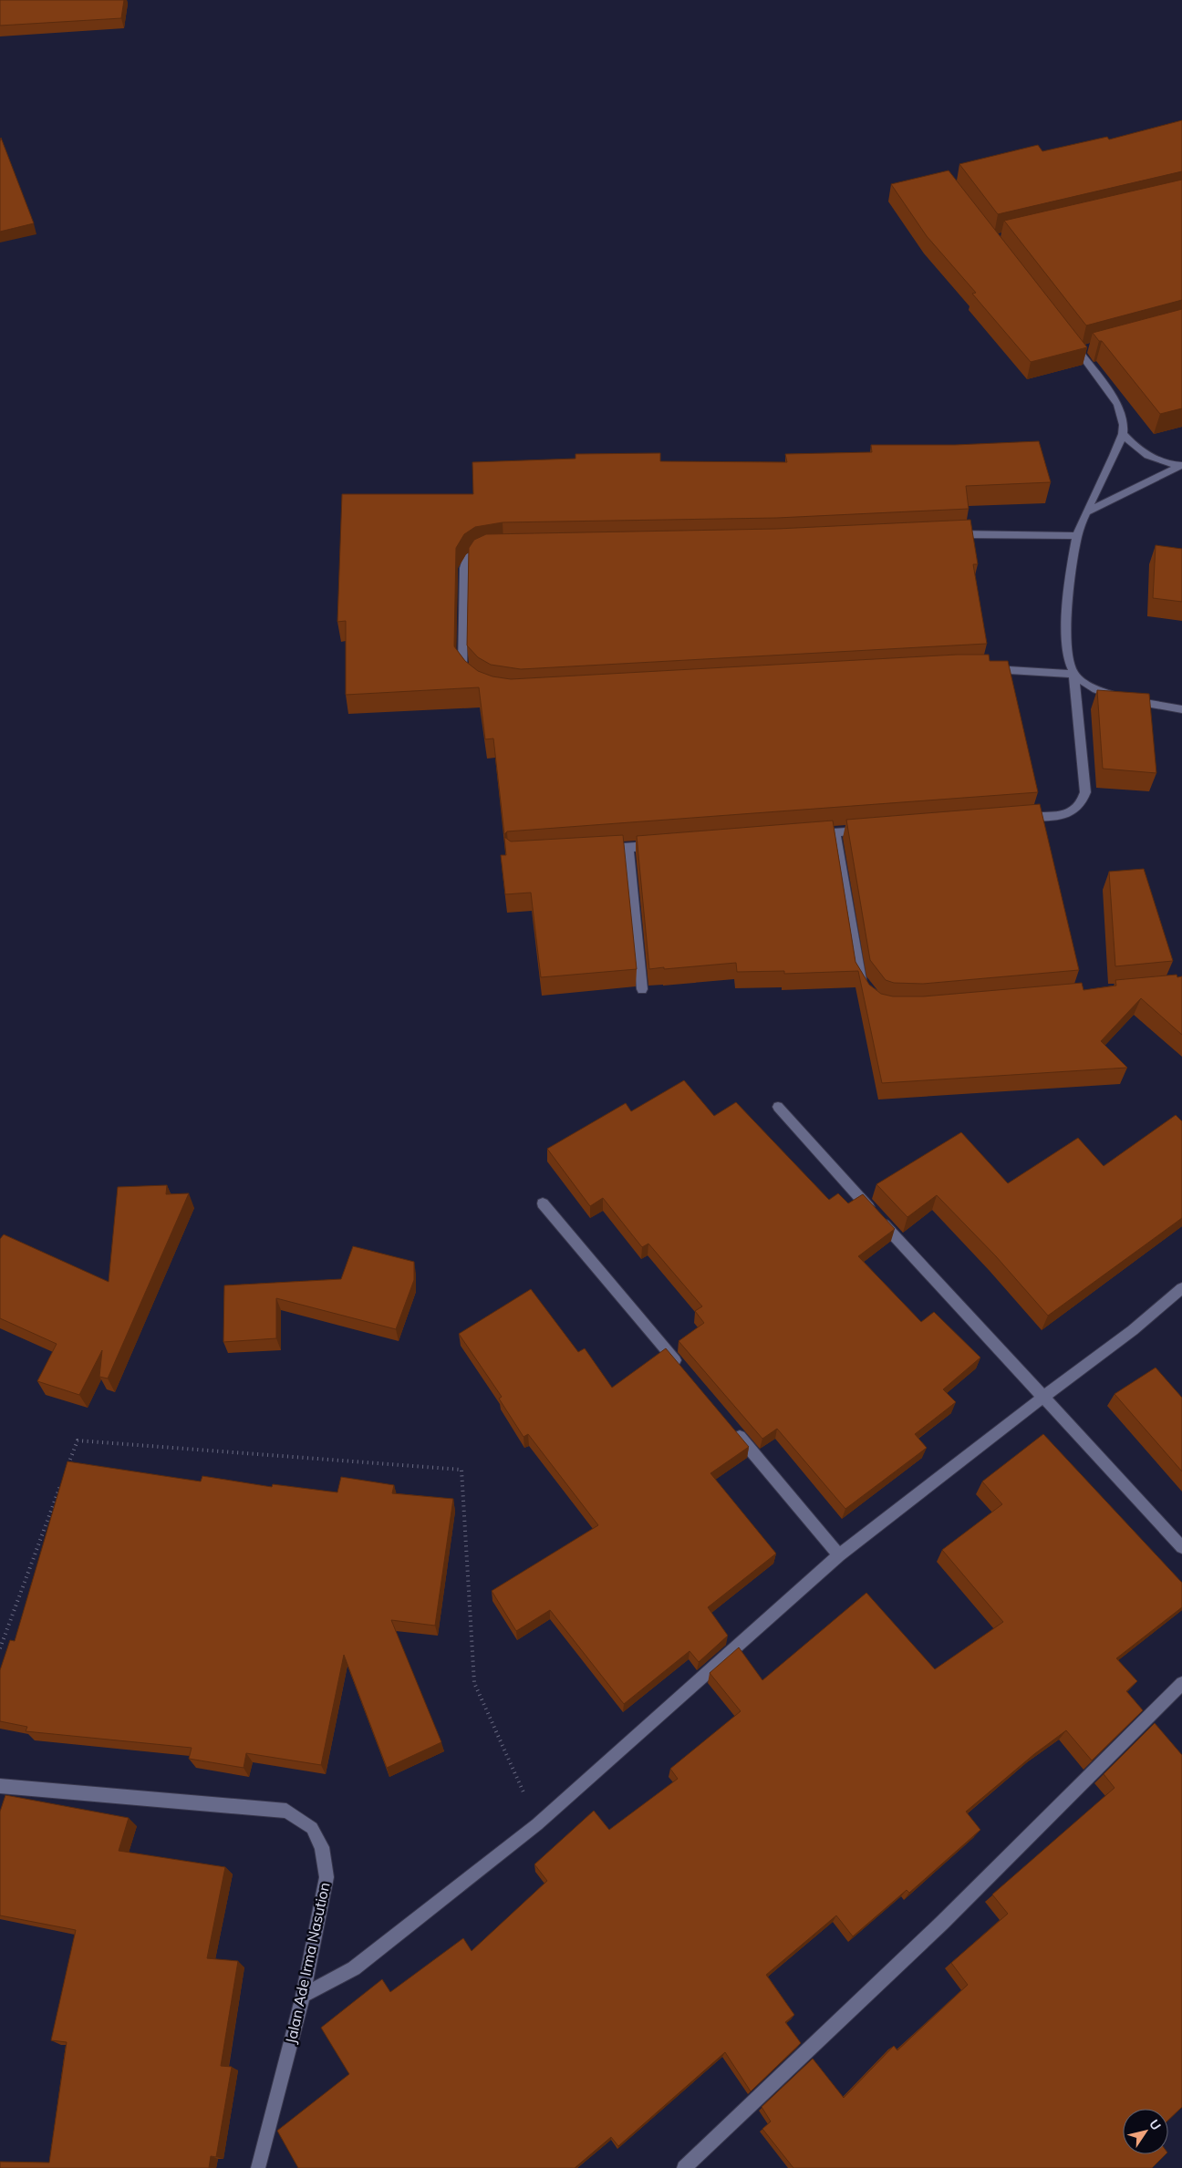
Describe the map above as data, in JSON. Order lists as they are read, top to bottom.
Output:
{
  "streets": {
    "street": ["Jalan Ade Irma Nasution"]
  },
  "north": "top right"
}
